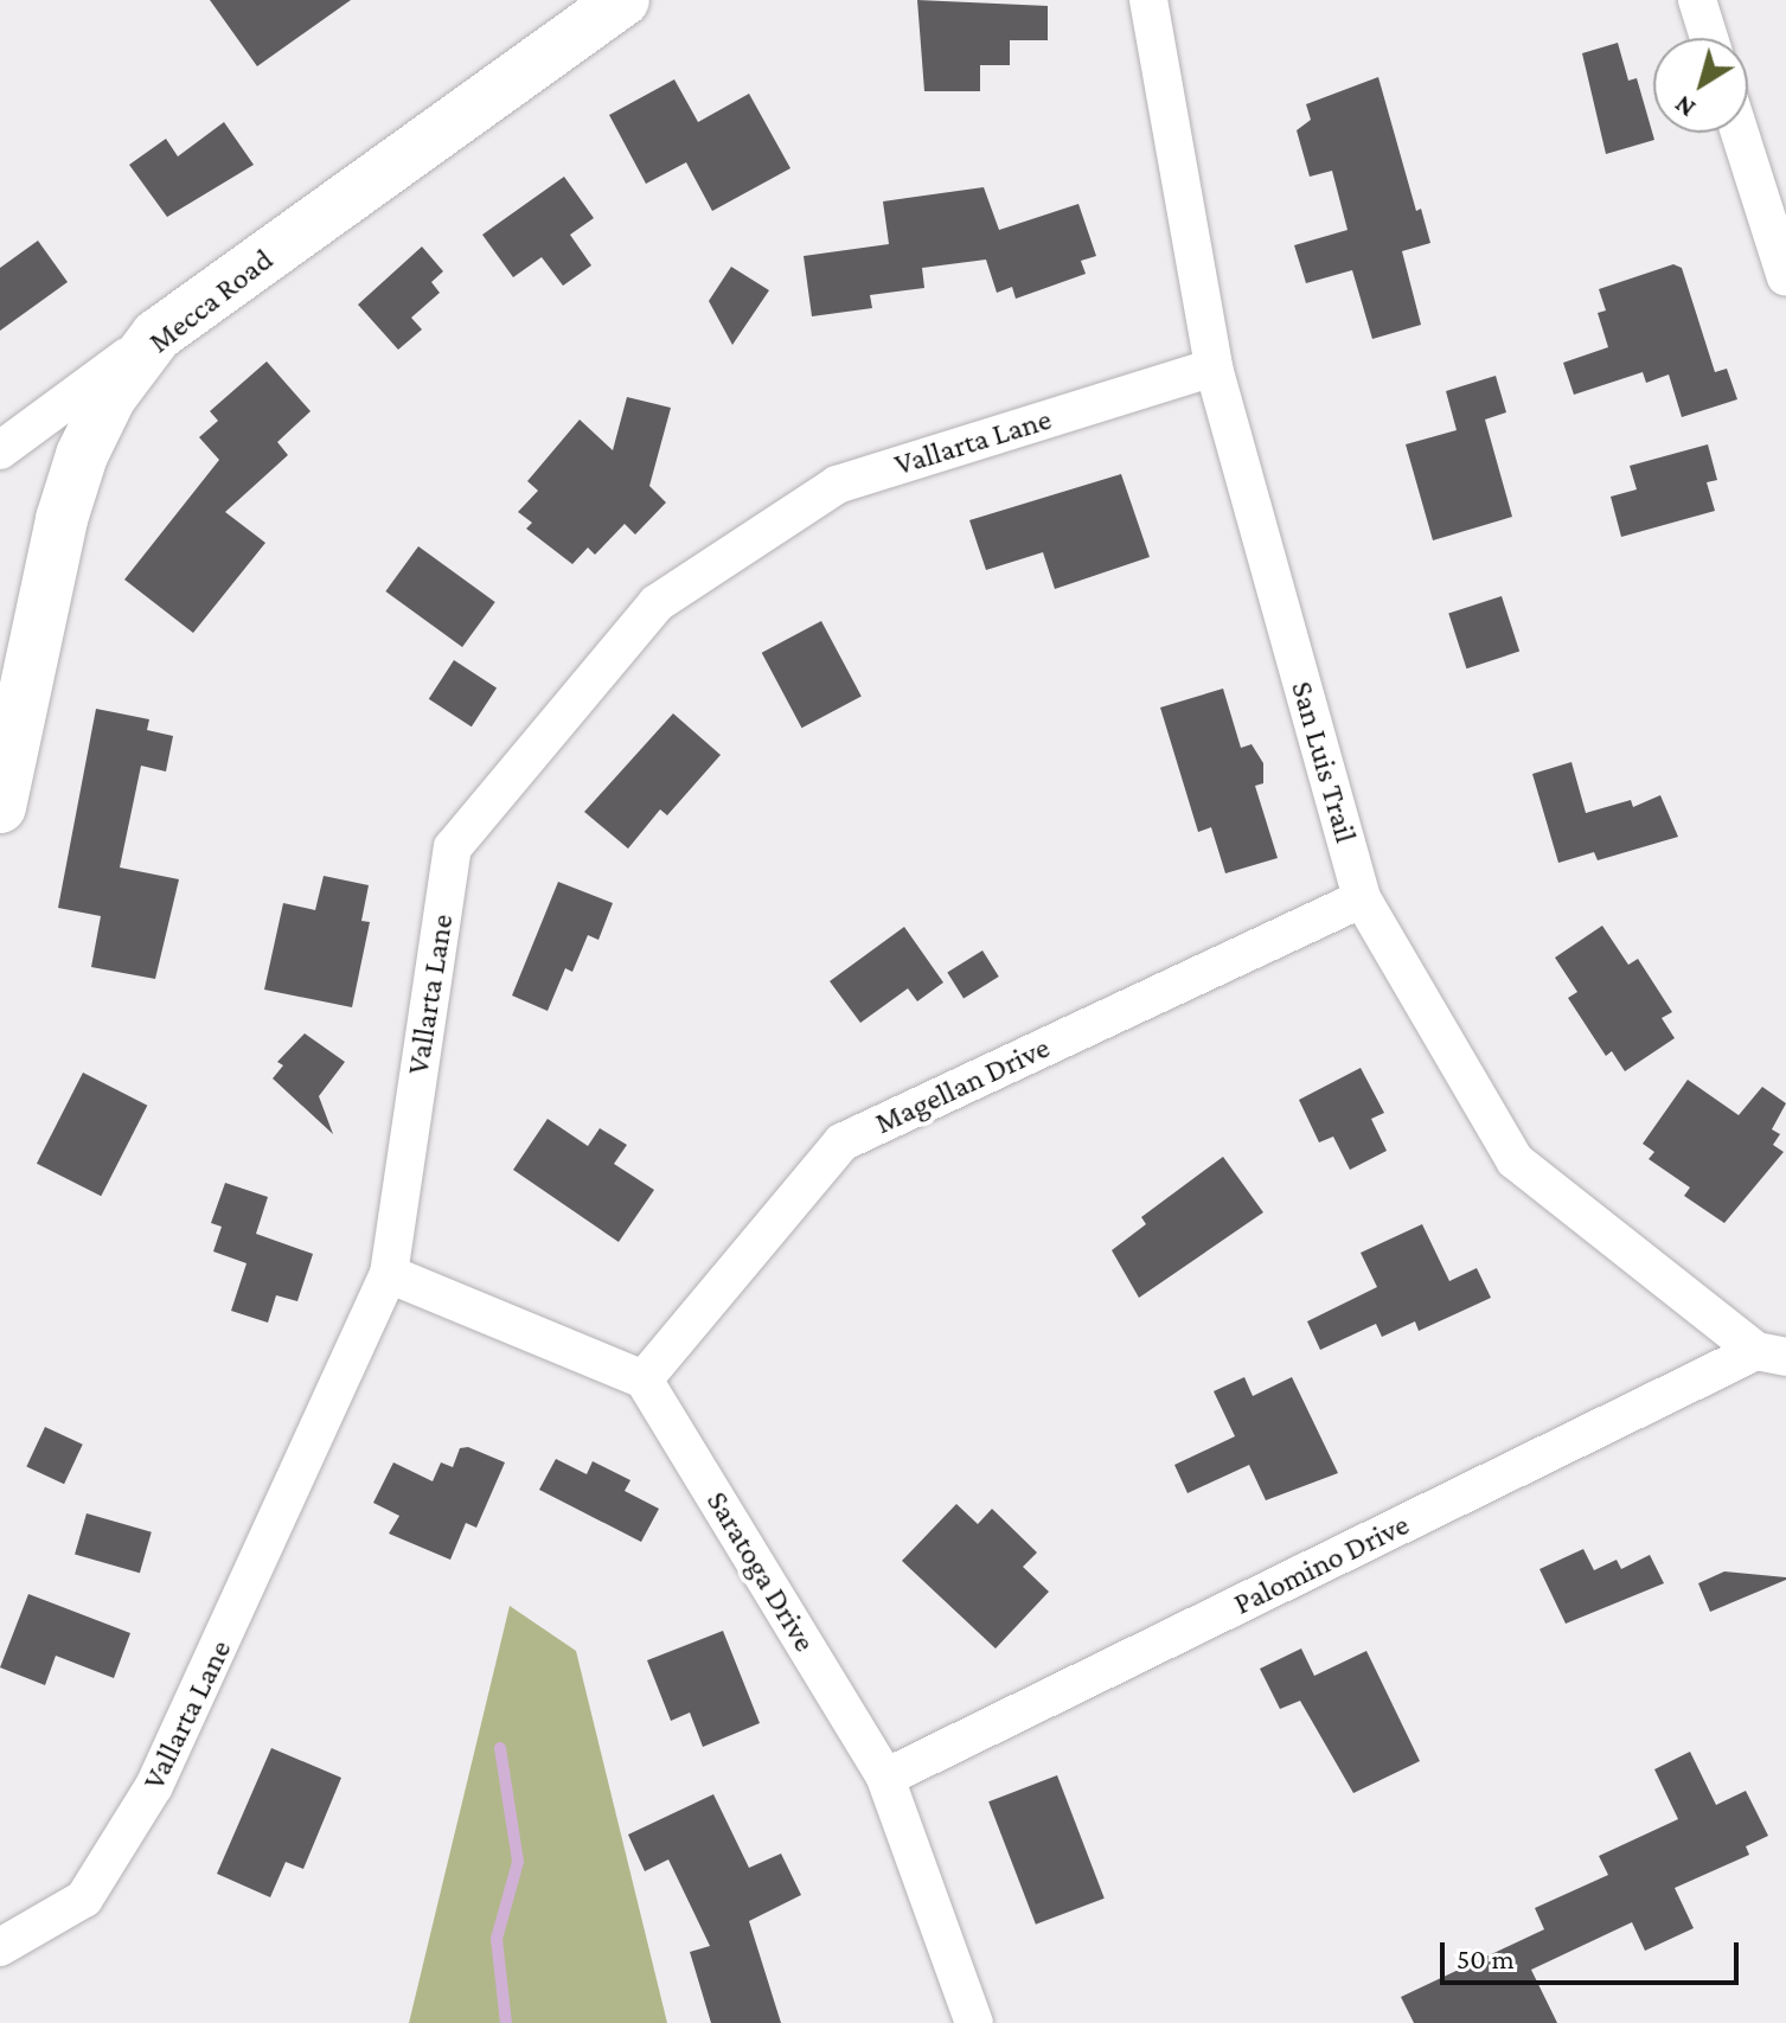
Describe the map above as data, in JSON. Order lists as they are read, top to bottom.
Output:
{
  "streets": {
    "street": [
      "Mecca Road",
      "Vallarta Lane",
      "San Luis Trail",
      "Magellan Drive",
      "Palomino Drive",
      "Saratoga Drive"
    ]
  },
  "crossings": [
    ["Vallarta Lane", "San Luis Trail"],
    ["San Luis Trail", "Magellan Drive"],
    ["San Luis Trail", "Palomino Drive"],
    ["Magellan Drive", "Saratoga Drive"],
    ["Palomino Drive", "Saratoga Drive"]
  ],
  "scale_bar": "50 m",
  "north": "bottom left"
}
